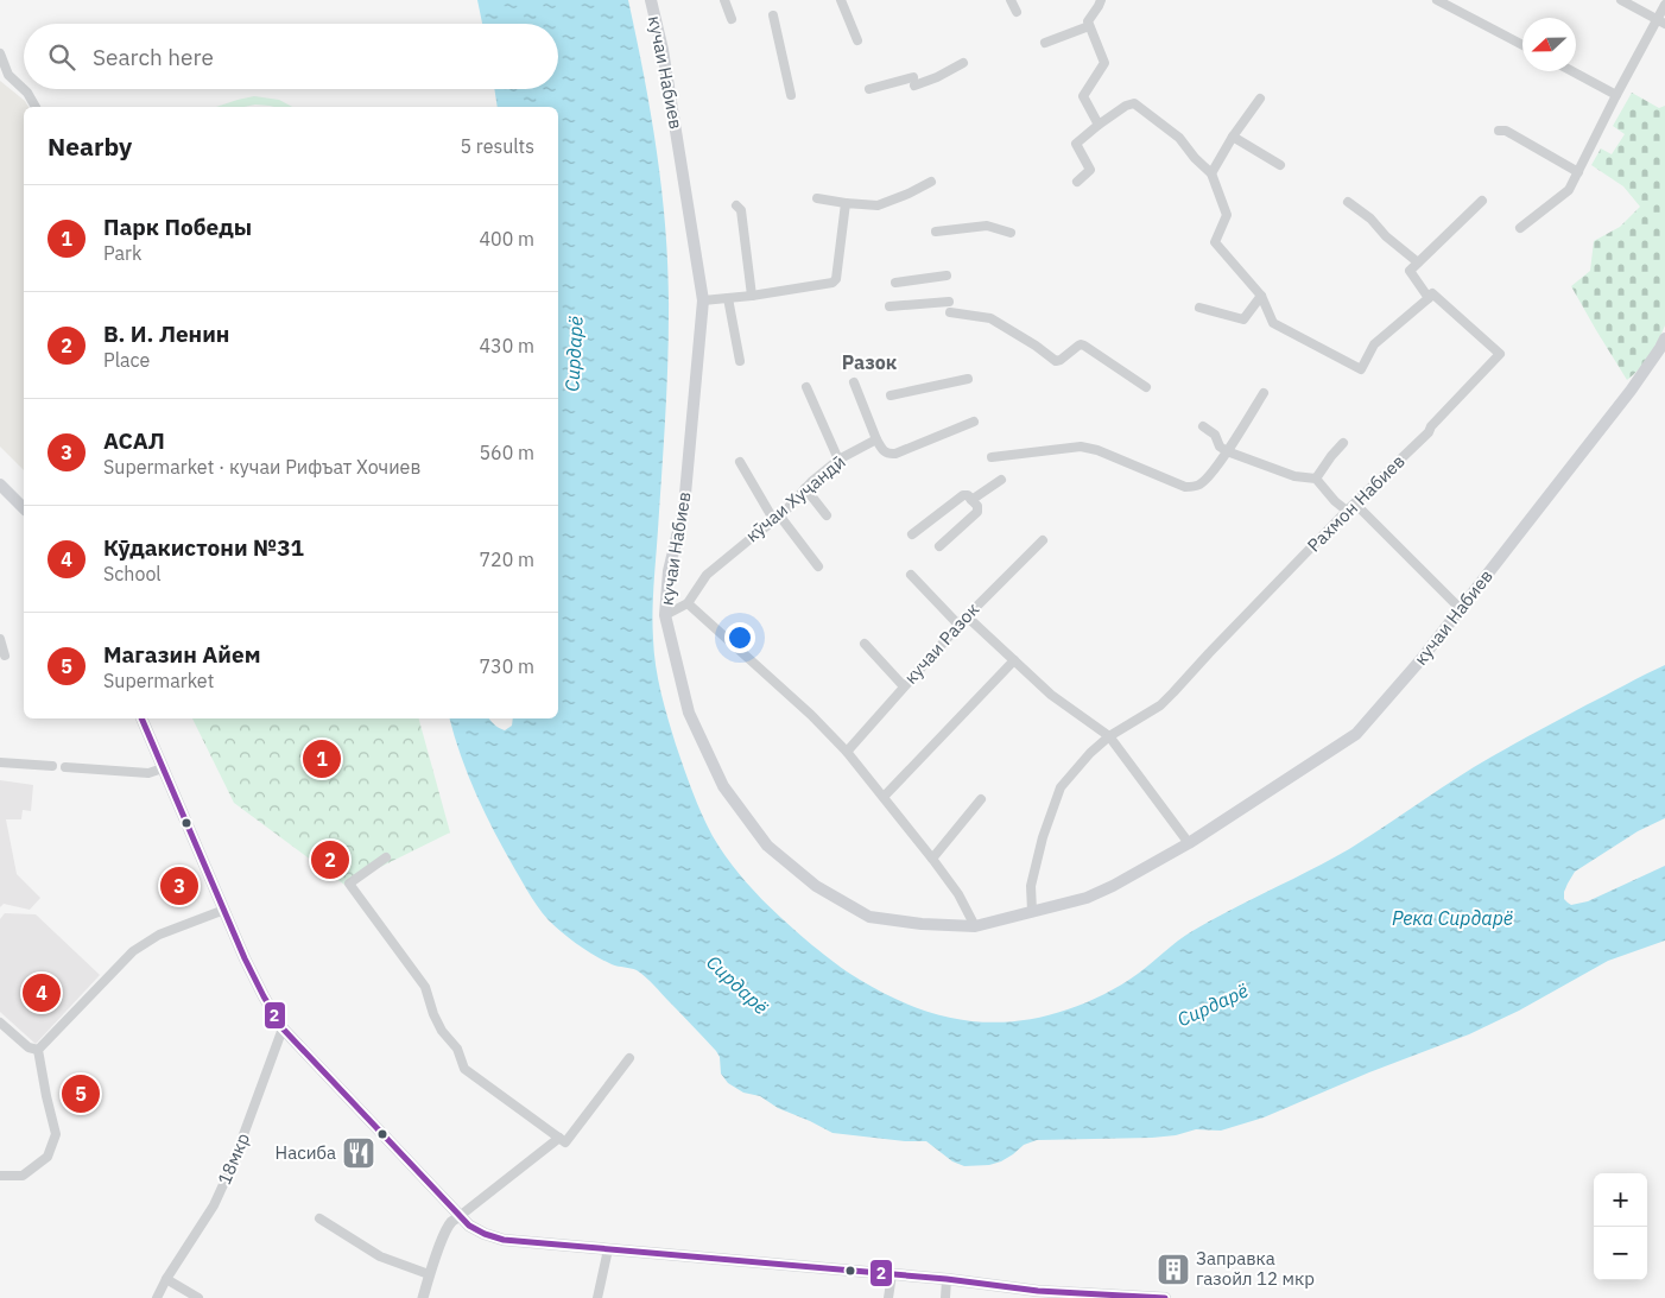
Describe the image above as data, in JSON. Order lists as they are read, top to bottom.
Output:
{
  "streets": {
    "main road": ["кучаи Набиев"],
    "street": [
      "кӯчаи Хуҷандӣ",
      "Рахмон Набиев",
      "кучаи Разок",
      "18мкр"
    ]
  },
  "crossings": [
    ["кучаи Набиев", "кӯчаи Хуҷандӣ"],
    ["кучаи Набиев", "кучаи Разок"]
  ],
  "districts": ["Разок"],
  "water": ["Сирдарё", "Река Сирдарё"],
  "places": {
    "restaurant": ["Насиба"],
    "building": ["Заправка газойл 12 мкр"]
  },
  "lines": ["transit line 2"],
  "north": "left",
  "page": {
    "search": "Search here",
    "heading": ["Nearby", "5 results"],
    "list": [
      {
        "mark": "1",
        "name": "Парк Победы",
        "note": "Park",
        "value": "400 m"
      },
      {
        "mark": "2",
        "name": "В. И. Ленин",
        "note": "Place",
        "value": "430 m"
      },
      {
        "mark": "3",
        "name": "АСАЛ",
        "note": "Supermarket · кучаи Рифъат Хочиев",
        "value": "560 m"
      },
      {
        "mark": "4",
        "name": "Кӯдакистони №31",
        "note": "School",
        "value": "720 m"
      },
      {
        "mark": "5",
        "name": "Магазин Айем",
        "note": "Supermarket",
        "value": "730 m"
      }
    ],
    "pins": [
      "1",
      "2",
      "3",
      "4",
      "5"
    ],
    "map_buttons": ["+", "−"]
  }
}
